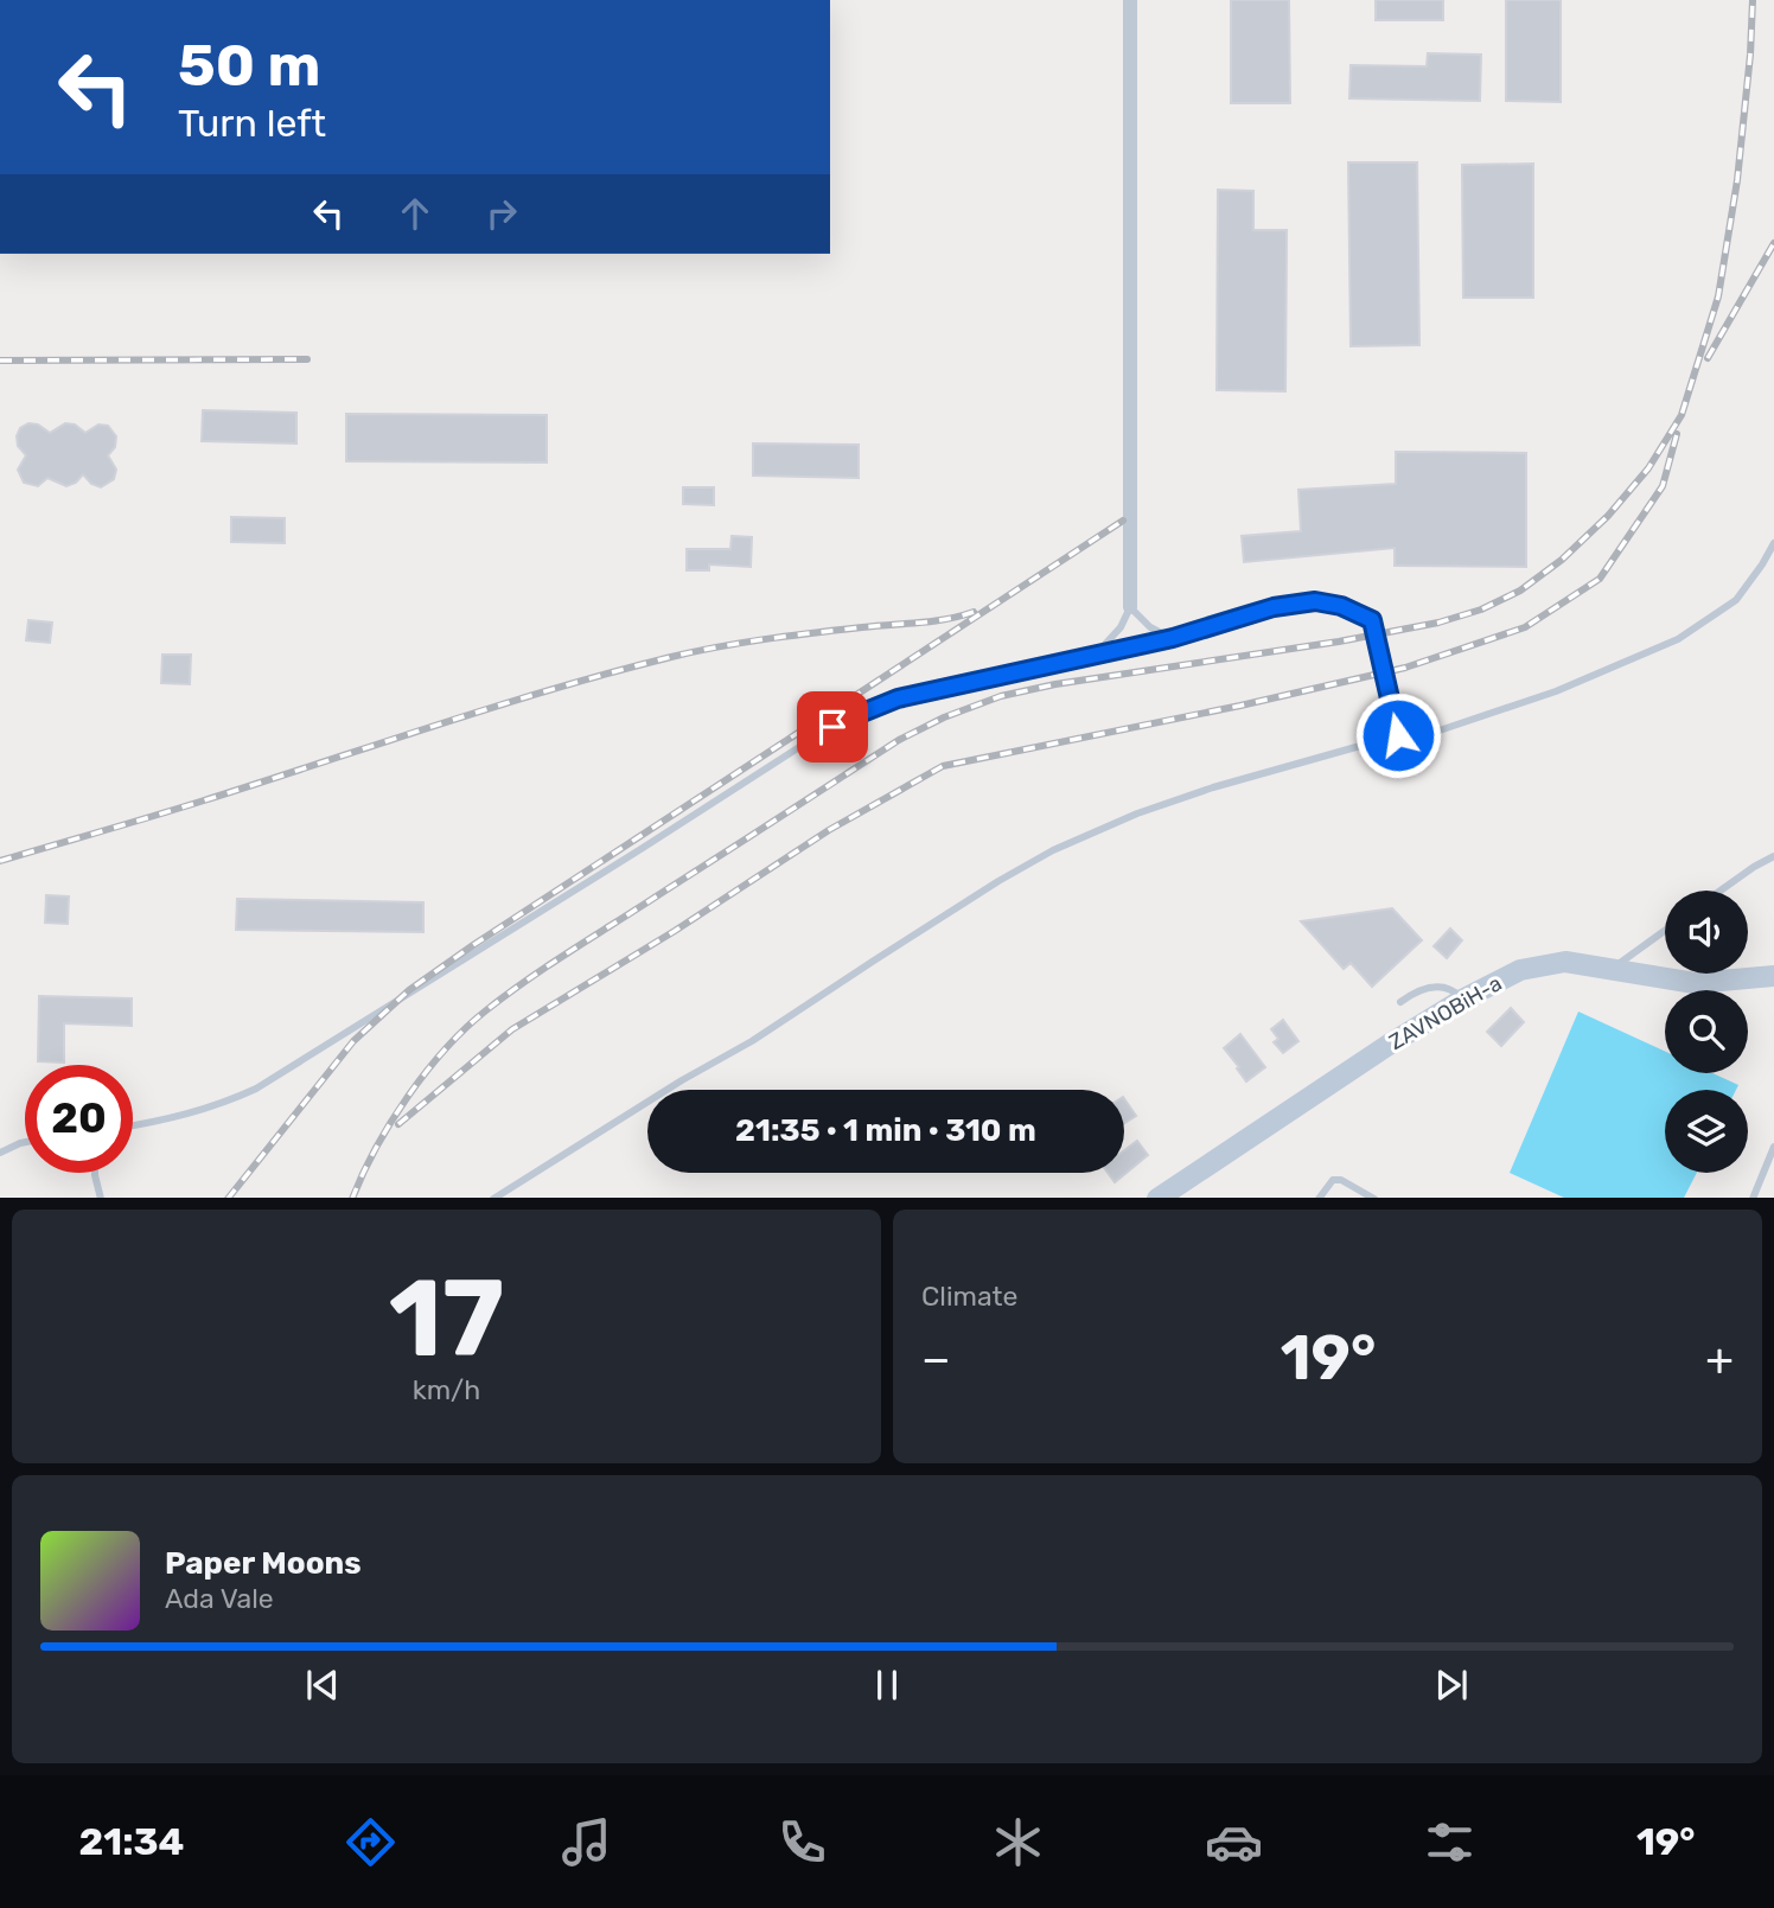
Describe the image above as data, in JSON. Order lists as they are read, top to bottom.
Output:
{
  "streets": {
    "main road": ["ZAVNOBiH-a"]
  },
  "page": {
    "turn": ["50 m", "Turn left"],
    "limit": "20",
    "trip": "21:35 · 1 min · 310 m",
    "tile": [
      ["17", "km/h"],
      "Climate"
    ],
    "heat": ["−", "19°", "+"],
    "song": ["Paper Moons", "Ada Vale"],
    "tabs": ["21:34", "19°"]
  }
}
